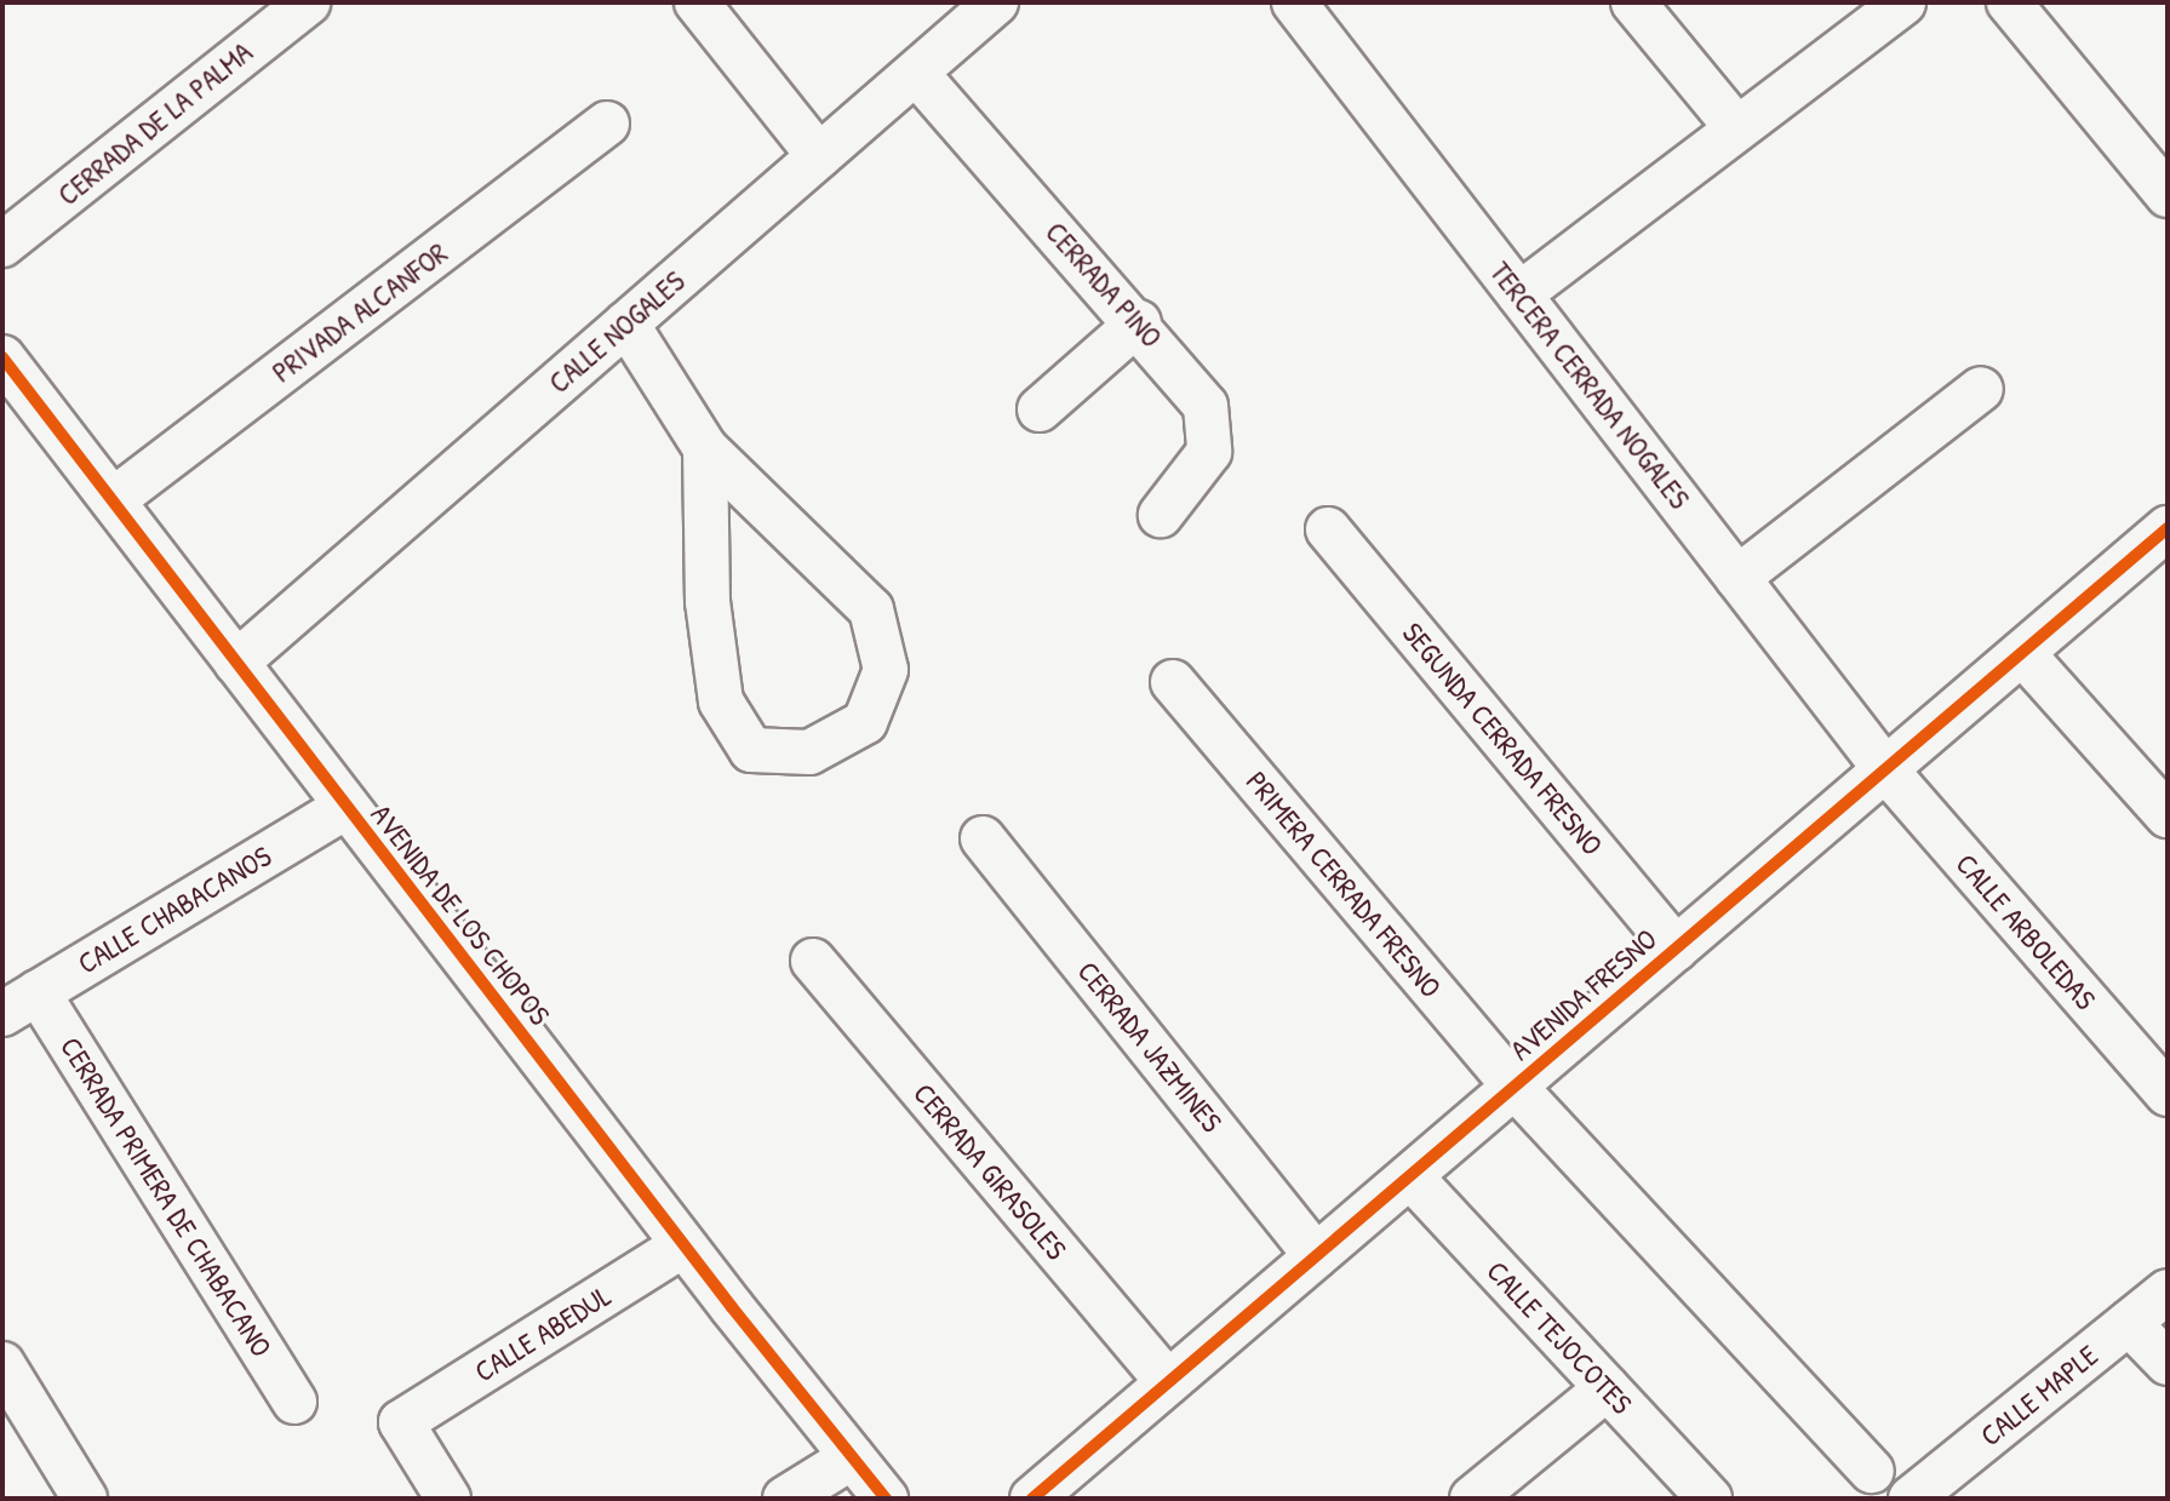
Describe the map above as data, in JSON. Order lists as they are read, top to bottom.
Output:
{
  "streets": {
    "street": [
      "CERRADA DE LA PALMA",
      "CERRADA PINO",
      "PRIVADA ALCANFOR",
      "CALLE NOGALES",
      "TERCERA CERRADA NOGALES",
      "SEGUNDA CERRADA FRESNO",
      "PRIMERA CERRADA FRESNO",
      "CALLE CHABACANOS",
      "AVENIDA DE LOS CHOPOS",
      "CALLE ARBOLEDAS",
      "AVENIDA FRESNO",
      "CERRADA JAZMINES",
      "CERRADA GIRASOLES",
      "CERRADA PRIMERA DE CHABACANO",
      "CALLE ABEDUL",
      "CALLE TEJOCOTES",
      "CALLE MAPLE"
    ]
  },
  "crossings": [
    ["CERRADA PINO", "CALLE NOGALES"],
    ["PRIVADA ALCANFOR", "AVENIDA DE LOS CHOPOS"],
    ["CALLE NOGALES", "AVENIDA DE LOS CHOPOS"],
    ["TERCERA CERRADA NOGALES", "CALLE ARBOLEDAS"],
    ["TERCERA CERRADA NOGALES", "AVENIDA FRESNO"],
    ["SEGUNDA CERRADA FRESNO", "AVENIDA FRESNO"],
    ["PRIMERA CERRADA FRESNO", "AVENIDA FRESNO"],
    ["CALLE CHABACANOS", "AVENIDA DE LOS CHOPOS"],
    ["CALLE CHABACANOS", "CERRADA PRIMERA DE CHABACANO"],
    ["AVENIDA DE LOS CHOPOS", "CALLE ABEDUL"],
    ["CALLE ARBOLEDAS", "AVENIDA FRESNO"],
    ["AVENIDA FRESNO", "CERRADA JAZMINES"],
    ["AVENIDA FRESNO", "CERRADA GIRASOLES"],
    ["AVENIDA FRESNO", "CALLE TEJOCOTES"]
  ]
}
